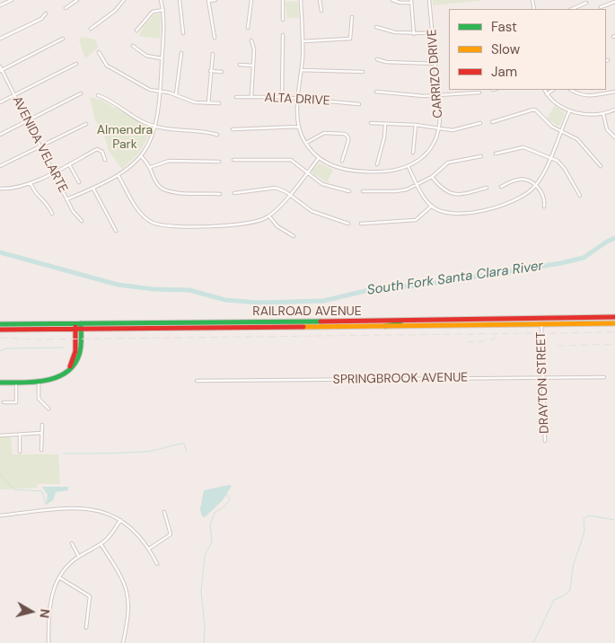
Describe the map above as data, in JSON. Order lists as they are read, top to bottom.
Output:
{
  "streets": {
    "main road": ["RAILROAD AVENUE"],
    "street": [
      "CARRIZO DRIVE",
      "ALTA DRIVE",
      "AVENIDA VELARTE",
      "SPRINGBROOK AVENUE",
      "DRAYTON STREET"
    ]
  },
  "crossings": [
    ["RAILROAD AVENUE", "DRAYTON STREET"],
    ["SPRINGBROOK AVENUE", "DRAYTON STREET"]
  ],
  "water": ["South Fork Santa Clara River"],
  "parks": ["Almendra Park"],
  "legend": ["Fast", "Slow", "Jam"],
  "north": "right"
}
